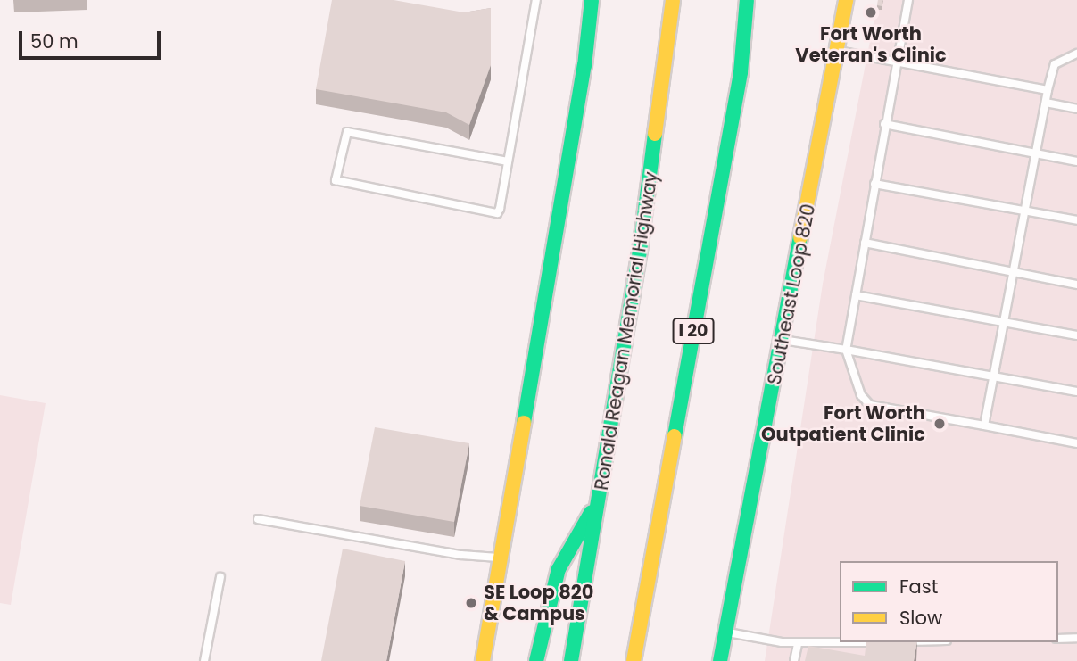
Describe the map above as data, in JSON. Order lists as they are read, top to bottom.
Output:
{
  "streets": {
    "main road": ["Southeast Loop 820", "Ronald Reagan Memorial Highway", "I 20"]
  },
  "places": ["Fort Worth Veteran's Clinic", "Fort Worth Outpatient Clinic", "SE Loop 820 & Campus"],
  "legend": ["Fast", "Slow"],
  "scale_bar": "50 m"
}
